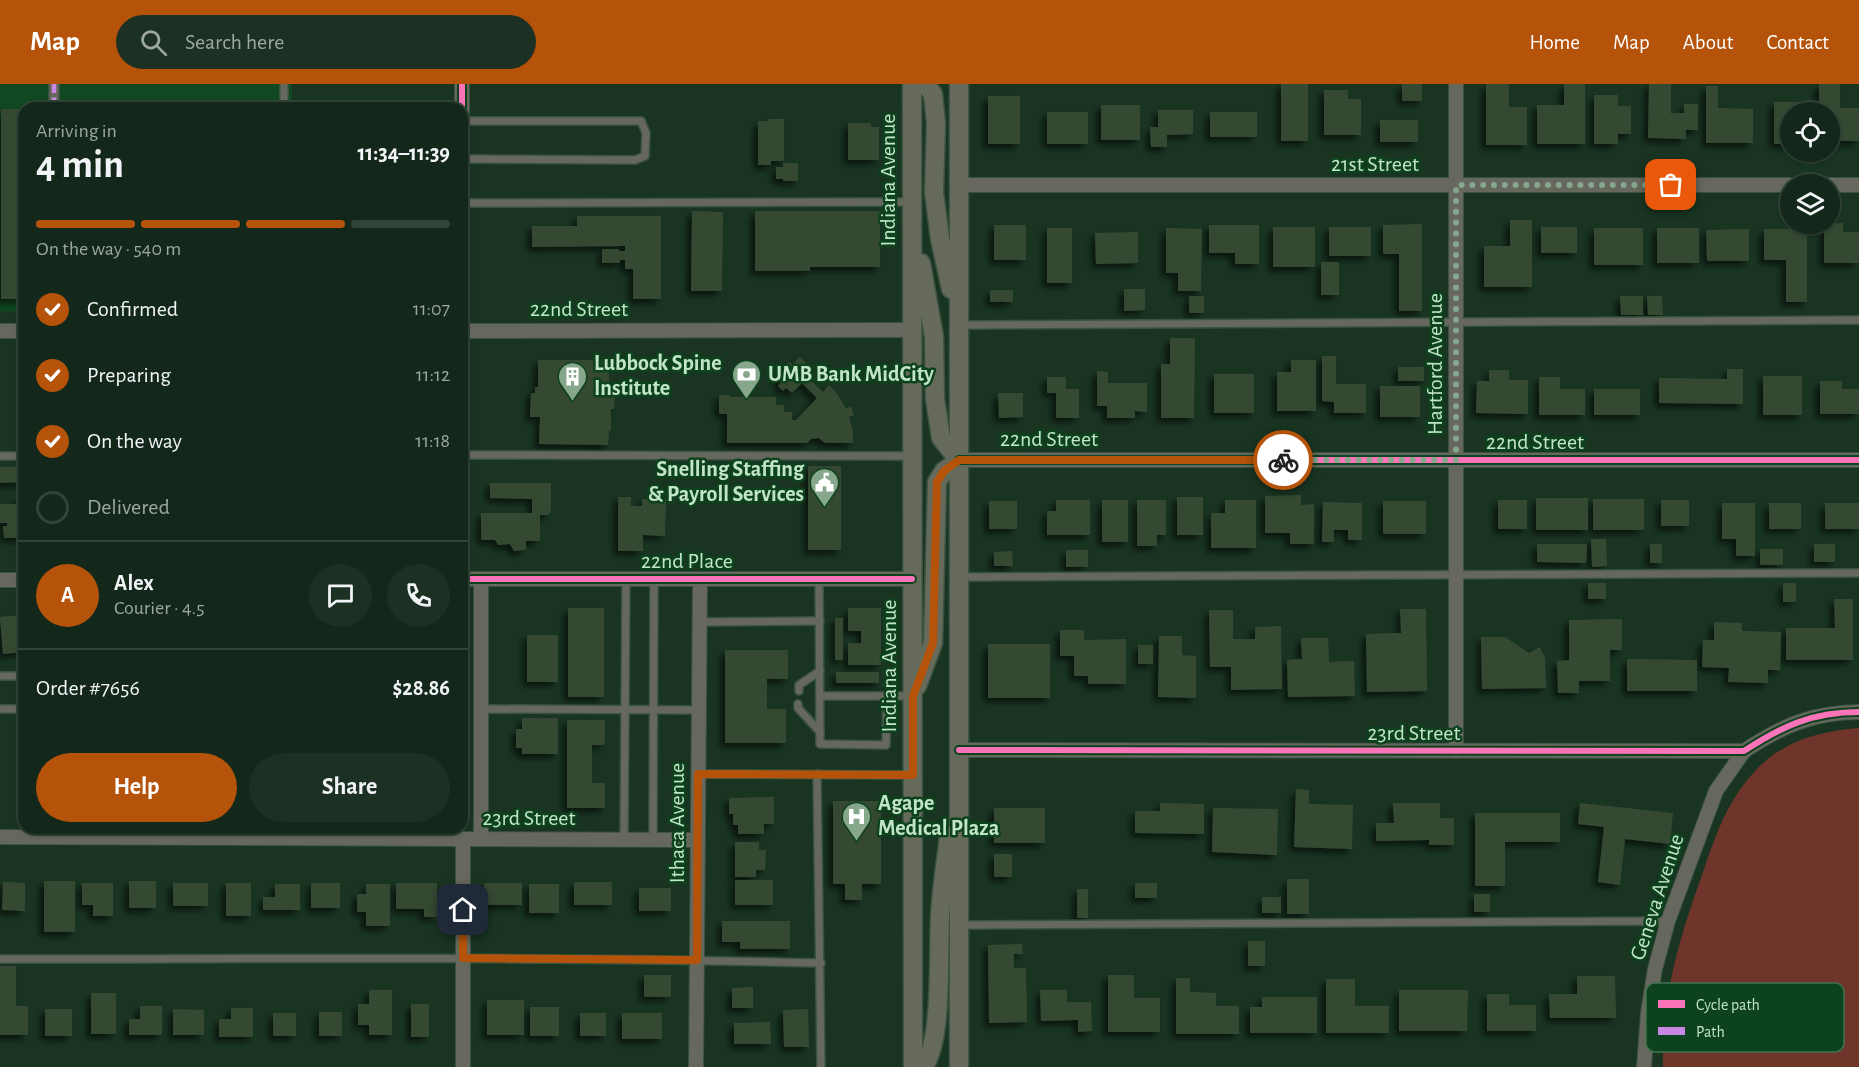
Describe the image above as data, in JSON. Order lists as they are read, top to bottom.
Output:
{
  "streets": {
    "main road": ["Indiana Avenue"],
    "street": [
      "21st Street",
      "22nd Street",
      "Hartford Avenue",
      "22nd Place",
      "23rd Street",
      "Ithaca Avenue",
      "Geneva Avenue"
    ]
  },
  "crossings": [
    ["21st Street", "Hartford Avenue"],
    ["Indiana Avenue", "22nd Street"],
    ["Indiana Avenue", "22nd Place"],
    ["22nd Street", "Hartford Avenue"],
    ["Hartford Avenue", "23rd Street"],
    ["22nd Place", "Ithaca Avenue"],
    ["23rd Street", "Ithaca Avenue"],
    ["23rd Street", "Geneva Avenue"]
  ],
  "places": {
    "bank": ["UMB Bank MidCity"],
    "building": ["Lubbock Spine Institute"],
    "public building": ["Snelling Staffing & Payroll Services"],
    "hospital": ["Agape Medical Plaza"]
  },
  "legend": ["Cycle path", "Path"],
  "page": {
    "header": "Map",
    "search": "Search here",
    "nav": [
      "Home",
      "Map",
      "About",
      "Contact"
    ],
    "heading": ["4 min", "Arriving in", "11:34–11:39"],
    "panel": [
      "Alex",
      "Courier · 4.5",
      "Order #7656",
      "$28.86"
    ],
    "bar": "On the way · 540 m",
    "list": [
      ["Confirmed", "11:07"],
      ["Preparing", "11:12"],
      ["On the way", "11:18"],
      "Delivered"
    ],
    "round": "A",
    "buttons": ["Help", "Share"]
  }
}
